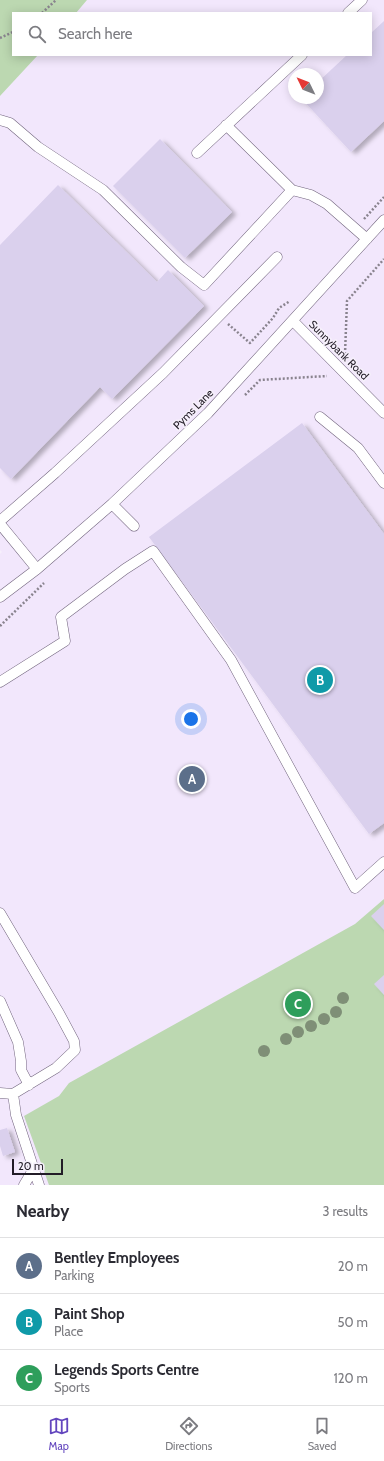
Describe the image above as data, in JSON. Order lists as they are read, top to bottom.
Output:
{
  "streets": {
    "lane": ["Sunnybank Road", "Pyms Lane"]
  },
  "crossings": [
    ["Sunnybank Road", "Pyms Lane"]
  ],
  "scale_bar": "20 m",
  "north": "top left",
  "page": {
    "search": "Search here",
    "pins": ["B", "A", "C"],
    "scale": "20 m",
    "heading": ["Nearby", "3 results"],
    "list": [
      {
        "mark": "A",
        "name": "Bentley Employees",
        "note": "Parking",
        "value": "20 m"
      },
      {
        "mark": "B",
        "name": "Paint Shop",
        "note": "Place",
        "value": "50 m"
      },
      {
        "mark": "C",
        "name": "Legends Sports Centre",
        "note": "Sports",
        "value": "120 m"
      }
    ],
    "nav": ["Map", "Directions", "Saved"]
  }
}
